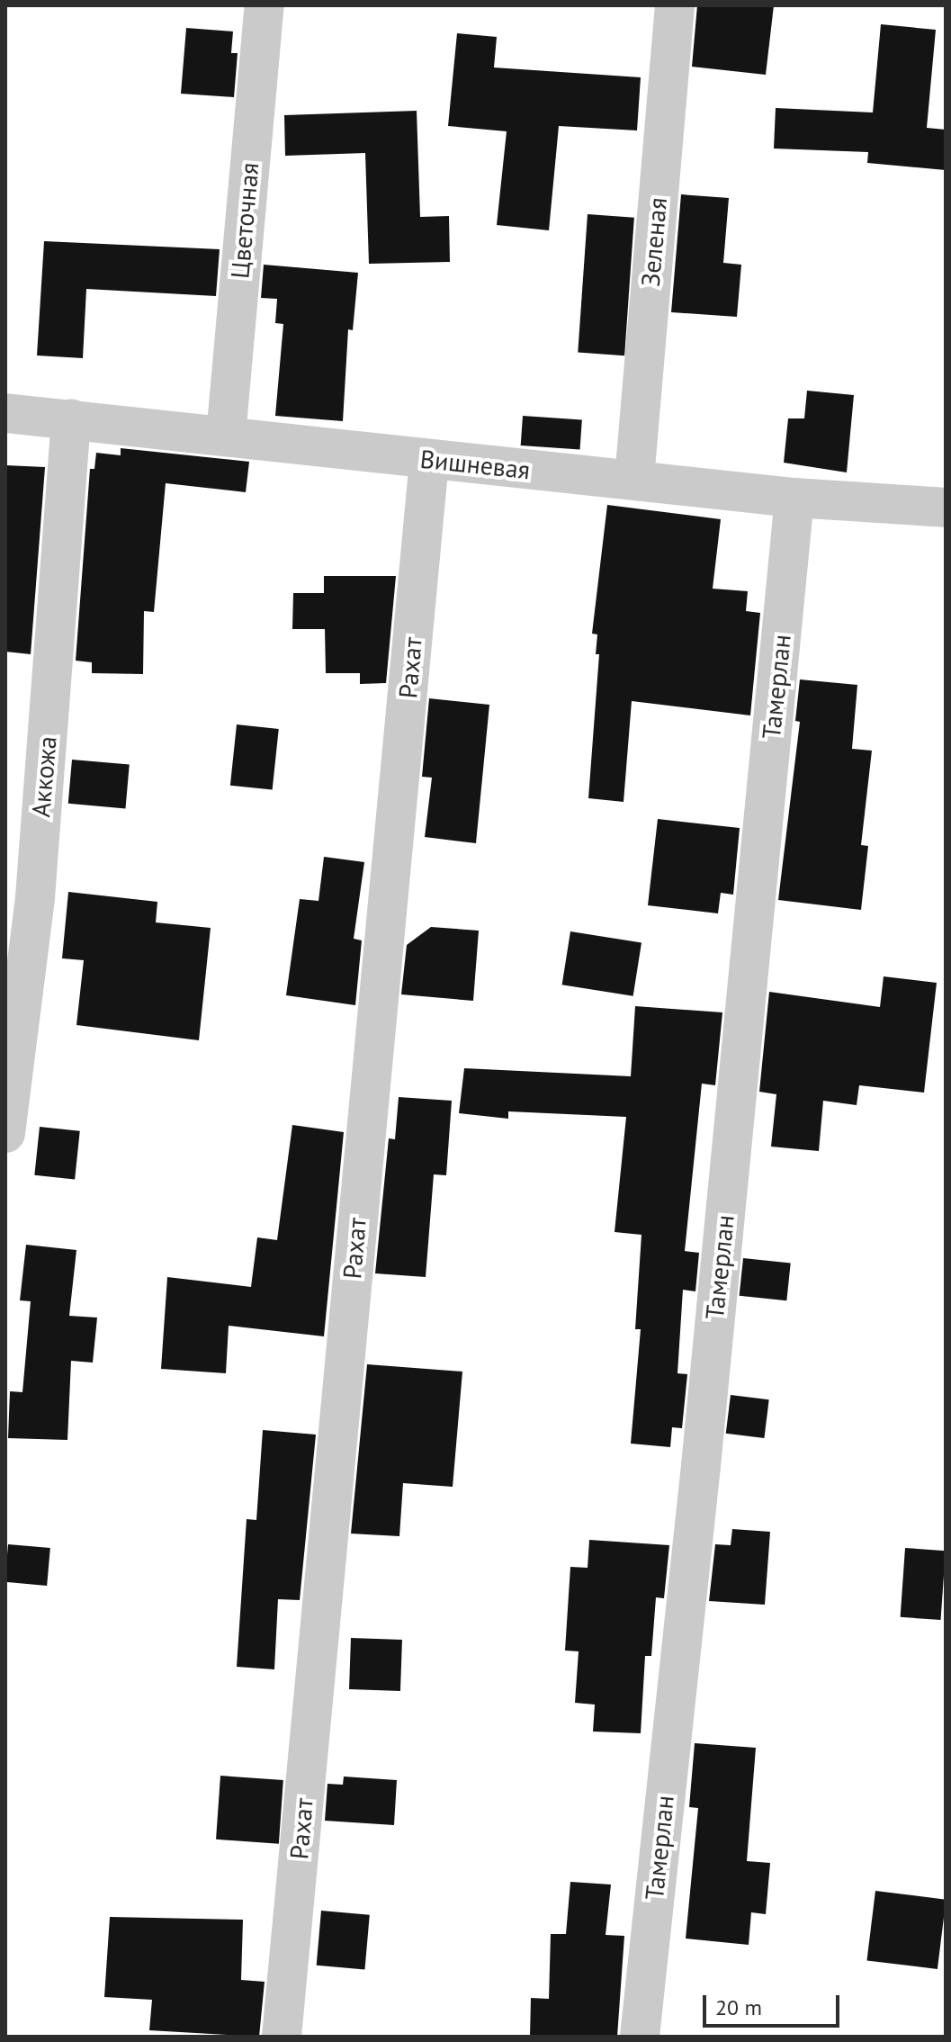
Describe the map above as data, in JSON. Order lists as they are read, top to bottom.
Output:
{
  "streets": {
    "street": [
      "Цветочная",
      "Зеленая",
      "Вишневая",
      "Рахат",
      "Тамерлан",
      "Аккожа"
    ]
  },
  "crossings": [
    ["Цветочная", "Вишневая"],
    ["Зеленая", "Вишневая"],
    ["Вишневая", "Рахат"],
    ["Вишневая", "Тамерлан"],
    ["Вишневая", "Аккожа"]
  ],
  "scale_bar": "20 m"
}
